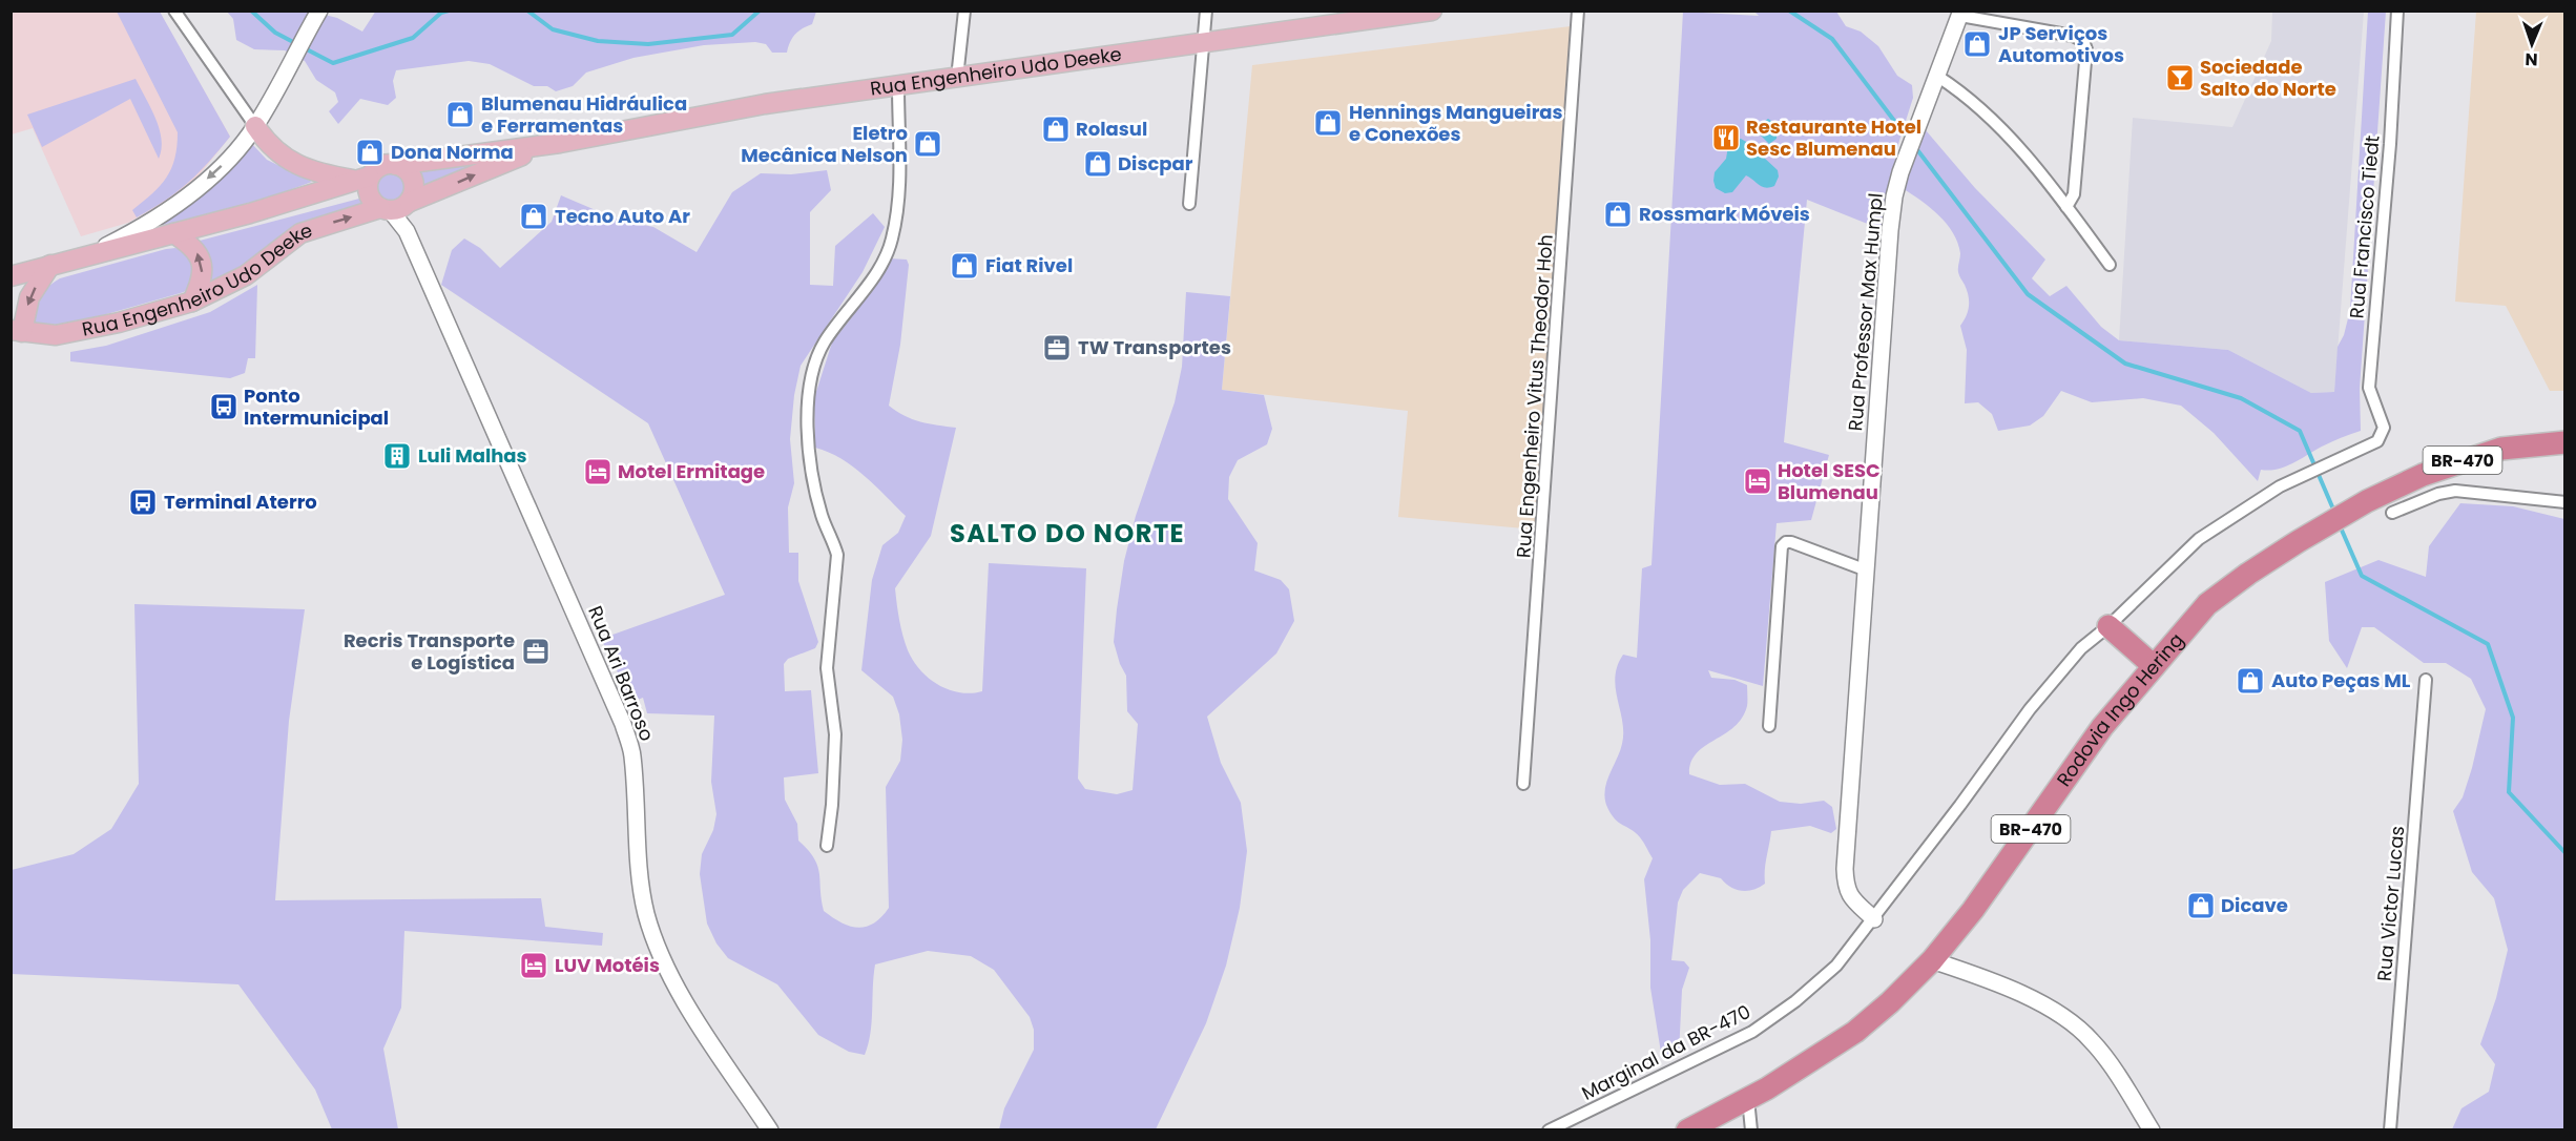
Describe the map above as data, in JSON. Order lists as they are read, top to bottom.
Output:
{
  "streets": {
    "highway": ["BR-470", "Rodovia Ingo Hering"],
    "main road": ["Rua Engenheiro Udo Deeke"],
    "street": [
      "Rua Francisco Tiedt",
      "Rua Professor Max Humpl",
      "Rua Engenheiro Vitus Theodor Hoh",
      "Rua Ari Barroso",
      "Rua Victor Lucas",
      "Marginal da BR-470"
    ]
  },
  "crossings": [
    ["Rua Engenheiro Udo Deeke", "Rua Ari Barroso"],
    ["Rua Francisco Tiedt", "Marginal da BR-470"],
    ["Rua Professor Max Humpl", "Marginal da BR-470"]
  ],
  "districts": ["SALTO DO NORTE"],
  "places": {
    "shop": [
      "JP Serviços Automotivos",
      "Blumenau Hidráulica e Ferramentas",
      "Hennings Mangueiras e Conexões",
      "Rolasul",
      "Eletro Mecânica Nelson",
      "Dona Norma",
      "Discpar",
      "Rossmark Móveis",
      "Tecno Auto Ar",
      "Fiat Rivel",
      "Auto Peças ML",
      "Dicave"
    ],
    "bar": ["Sociedade Salto do Norte"],
    "restaurant": ["Restaurante Hotel Sesc Blumenau"],
    "office": ["TW Transportes", "Recris Transporte e Logística"],
    "bus stop": ["Ponto Intermunicipal", "Terminal Aterro"],
    "building": ["Luli Malhas"],
    "hotel": ["Motel Ermitage", "Hotel SESC Blumenau", "LUV Motéis"]
  },
  "north": "bottom"
}
